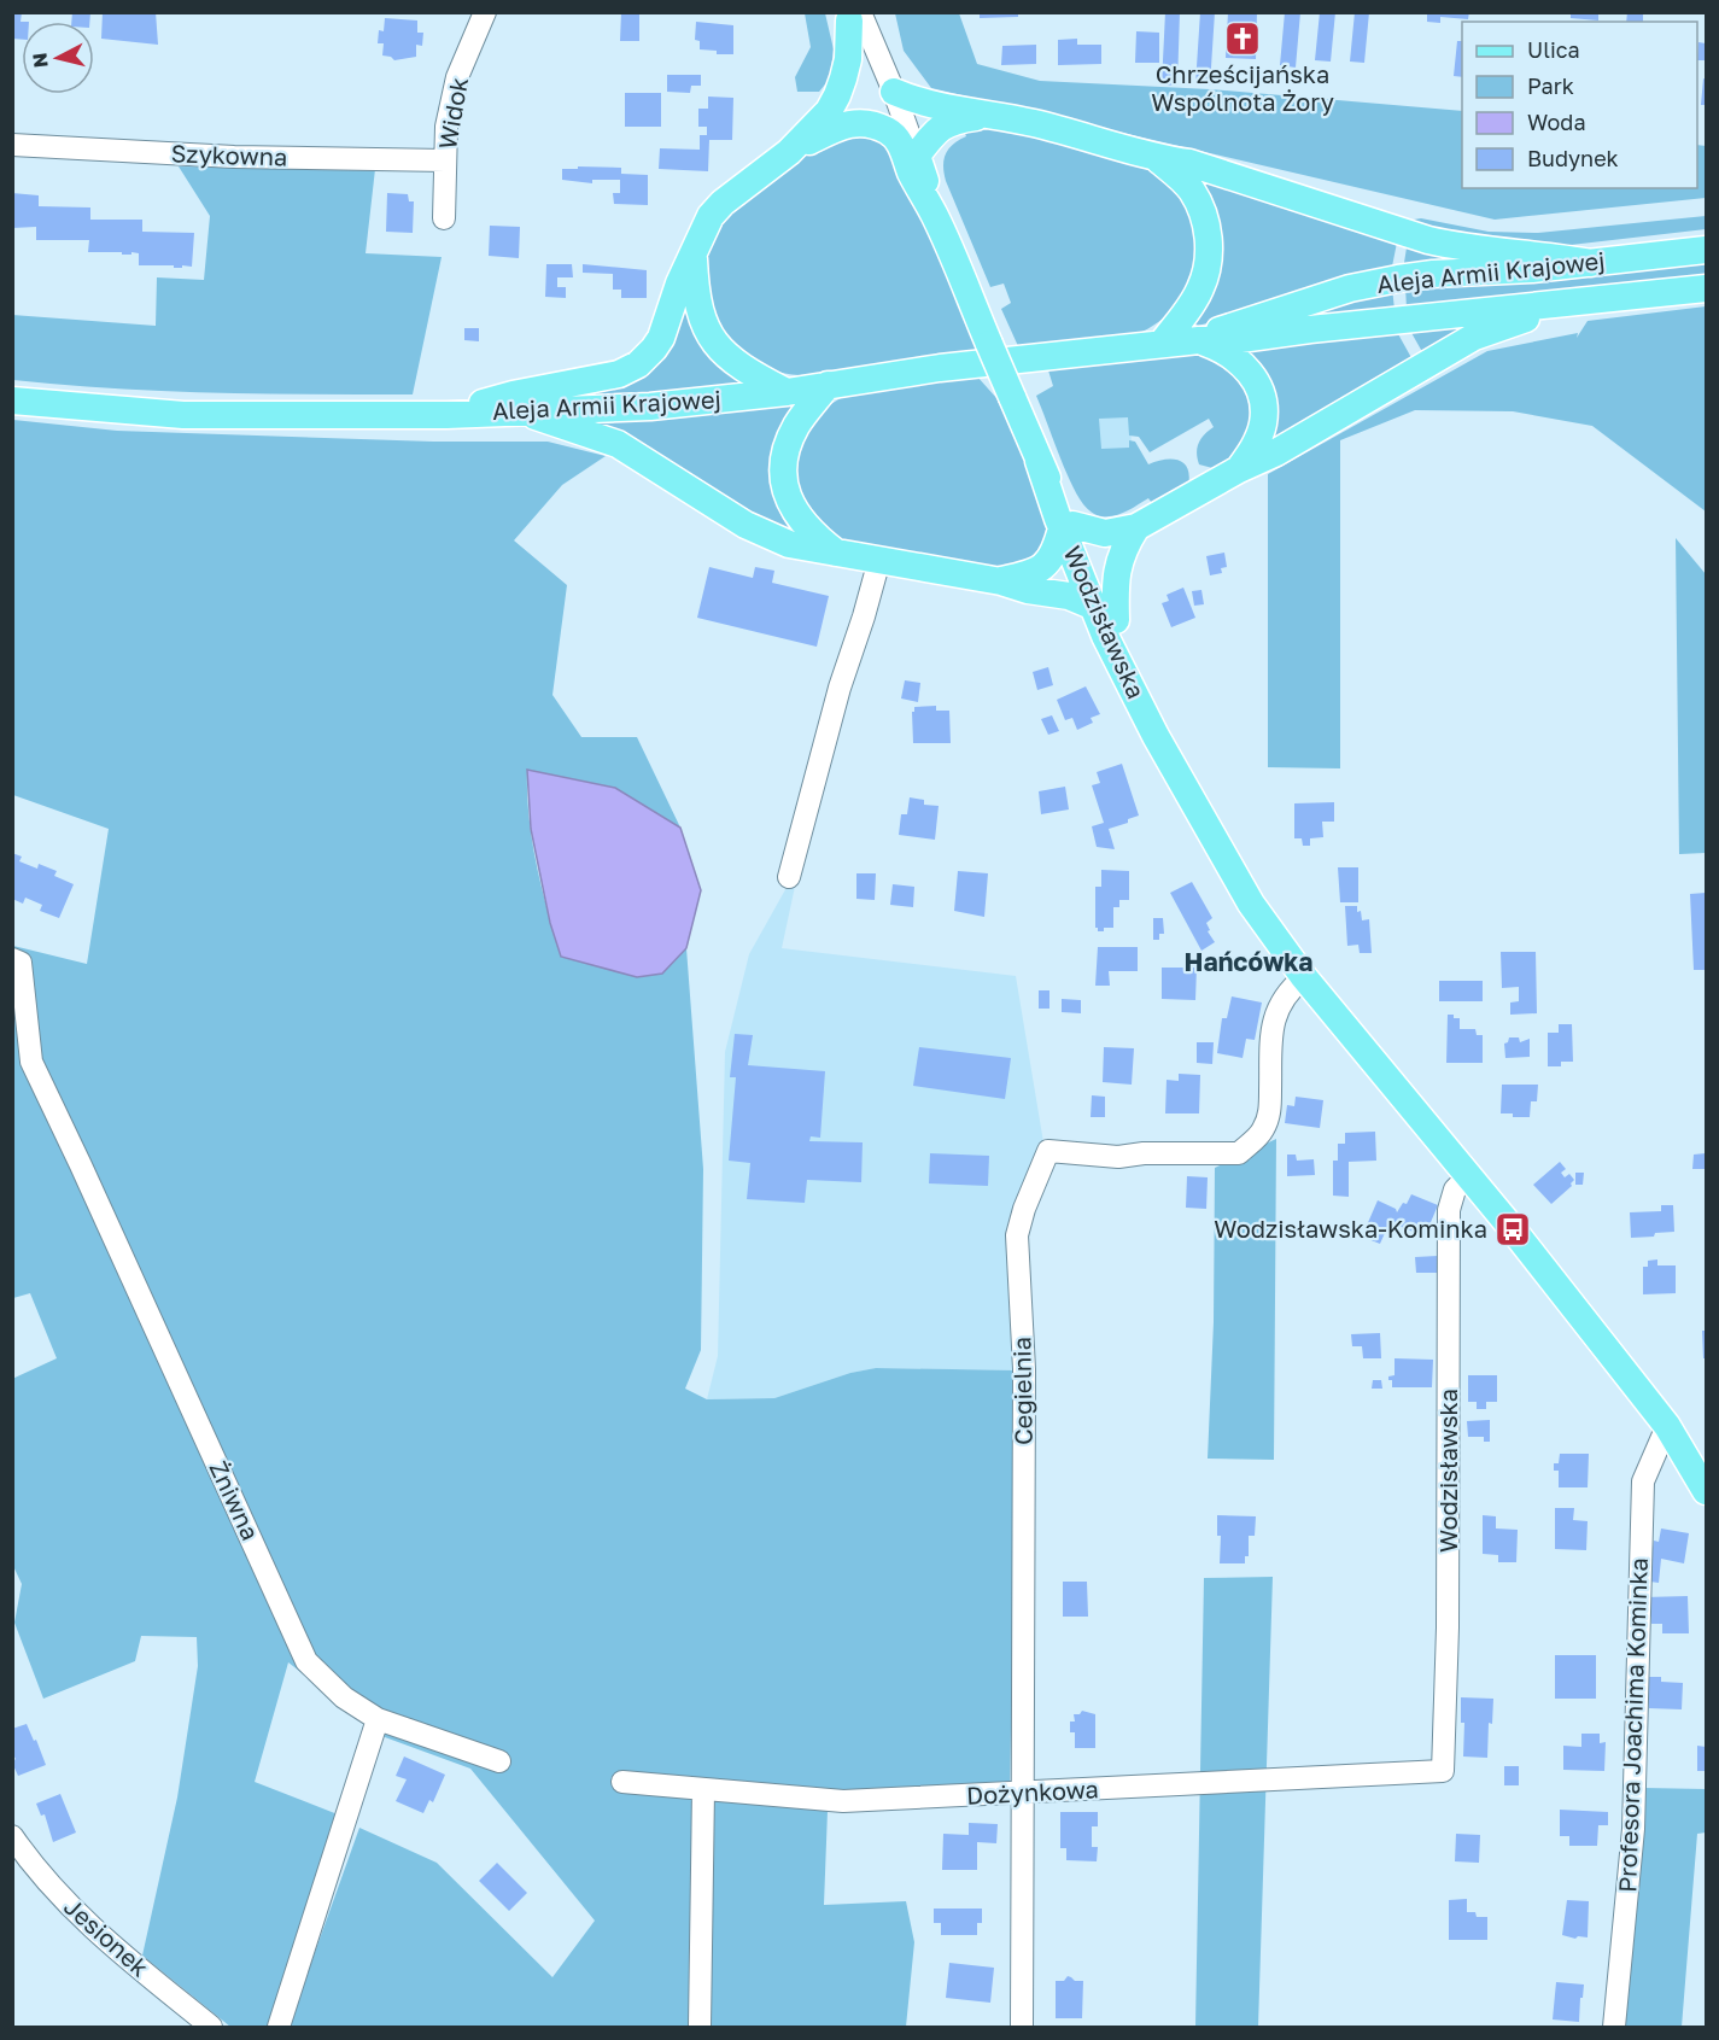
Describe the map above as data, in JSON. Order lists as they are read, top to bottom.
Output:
{
  "streets": {
    "main road": ["Aleja Armii Krajowej", "Wodzisławska"],
    "street": [
      "Widok",
      "Szykowna",
      "Cegielnia",
      "Żniwna",
      "Profesora Joachima Kominka",
      "Dożynkowa",
      "Jesionek"
    ]
  },
  "crossings": [
    ["Widok", "Szykowna"],
    ["Wodzisławska", "Cegielnia"],
    ["Wodzisławska", "Profesora Joachima Kominka"],
    ["Wodzisławska", "Dożynkowa"],
    ["Cegielnia", "Dożynkowa"]
  ],
  "districts": ["Hańcówka"],
  "places": {
    "church": ["Chrześcijańska Wspólnota Żory"],
    "bus stop": ["Wodzisławska-Kominka"]
  },
  "legend": [
    "Ulica",
    "Park",
    "Woda",
    "Budynek"
  ],
  "north": "left"
}
